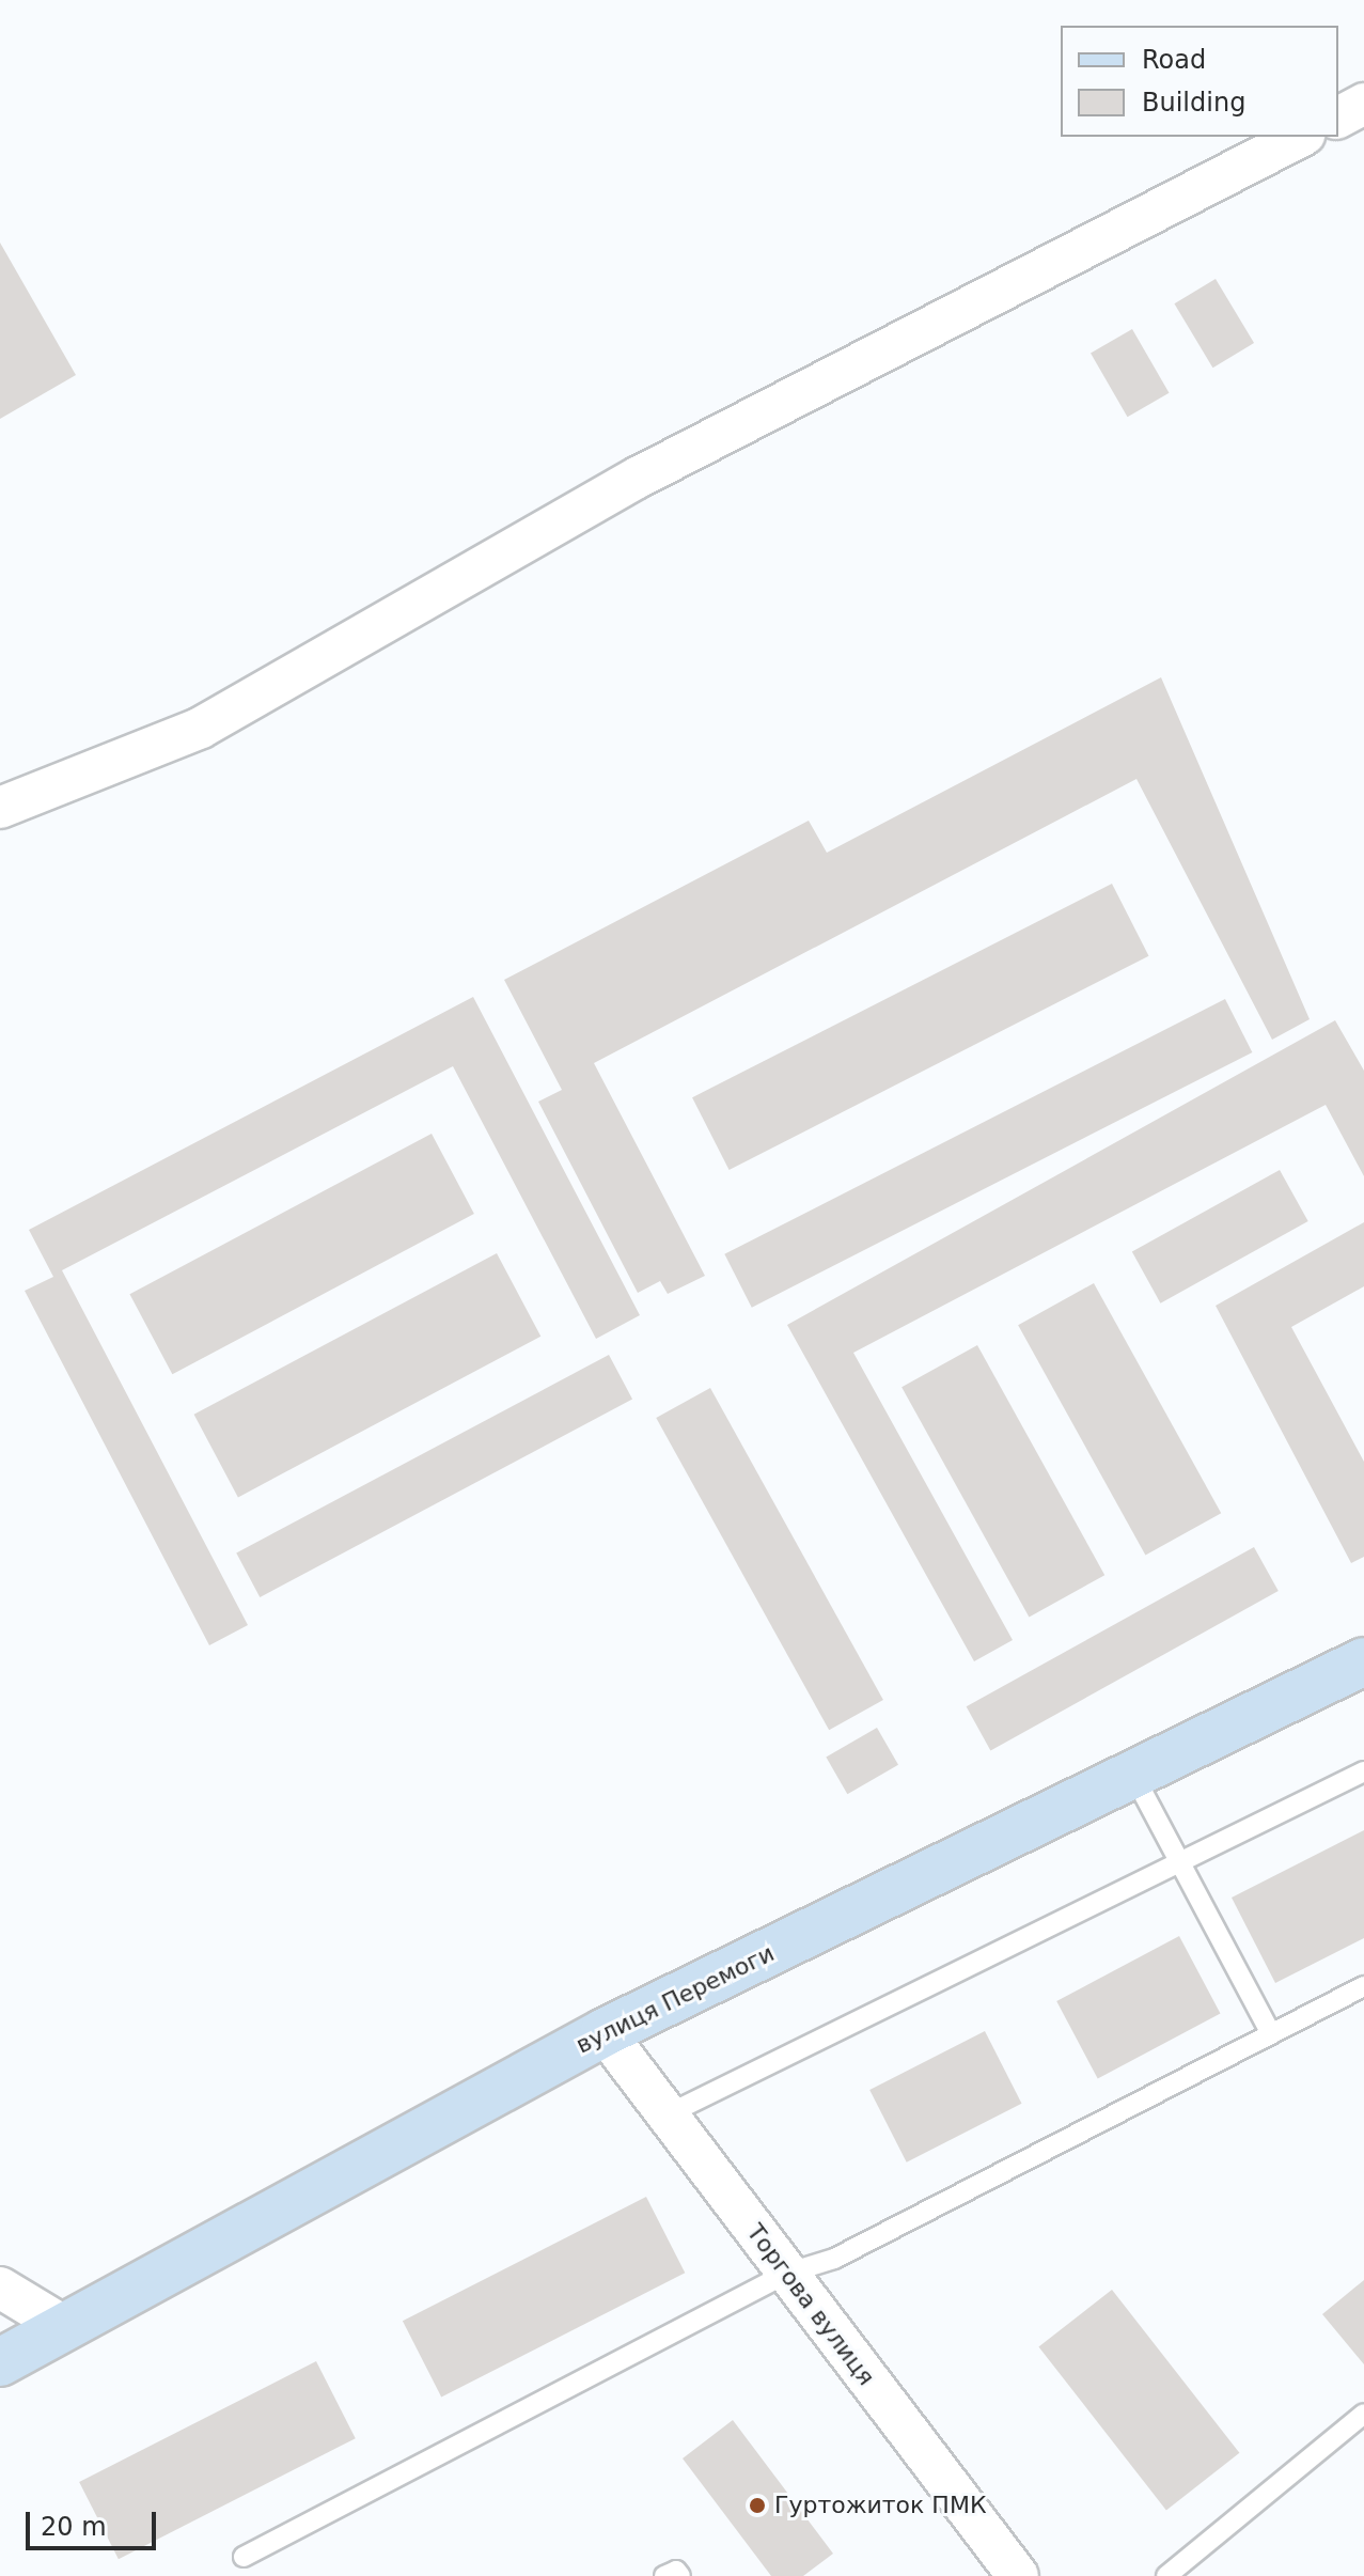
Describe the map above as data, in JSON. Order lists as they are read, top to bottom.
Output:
{
  "streets": {
    "main road": ["вулиця Перемоги"],
    "street": ["Торгова вулиця"]
  },
  "crossings": [
    ["вулиця Перемоги", "Торгова вулиця"]
  ],
  "places": ["Гуртожиток ПМК"],
  "legend": ["Road", "Building"],
  "scale_bar": "20 m"
}
